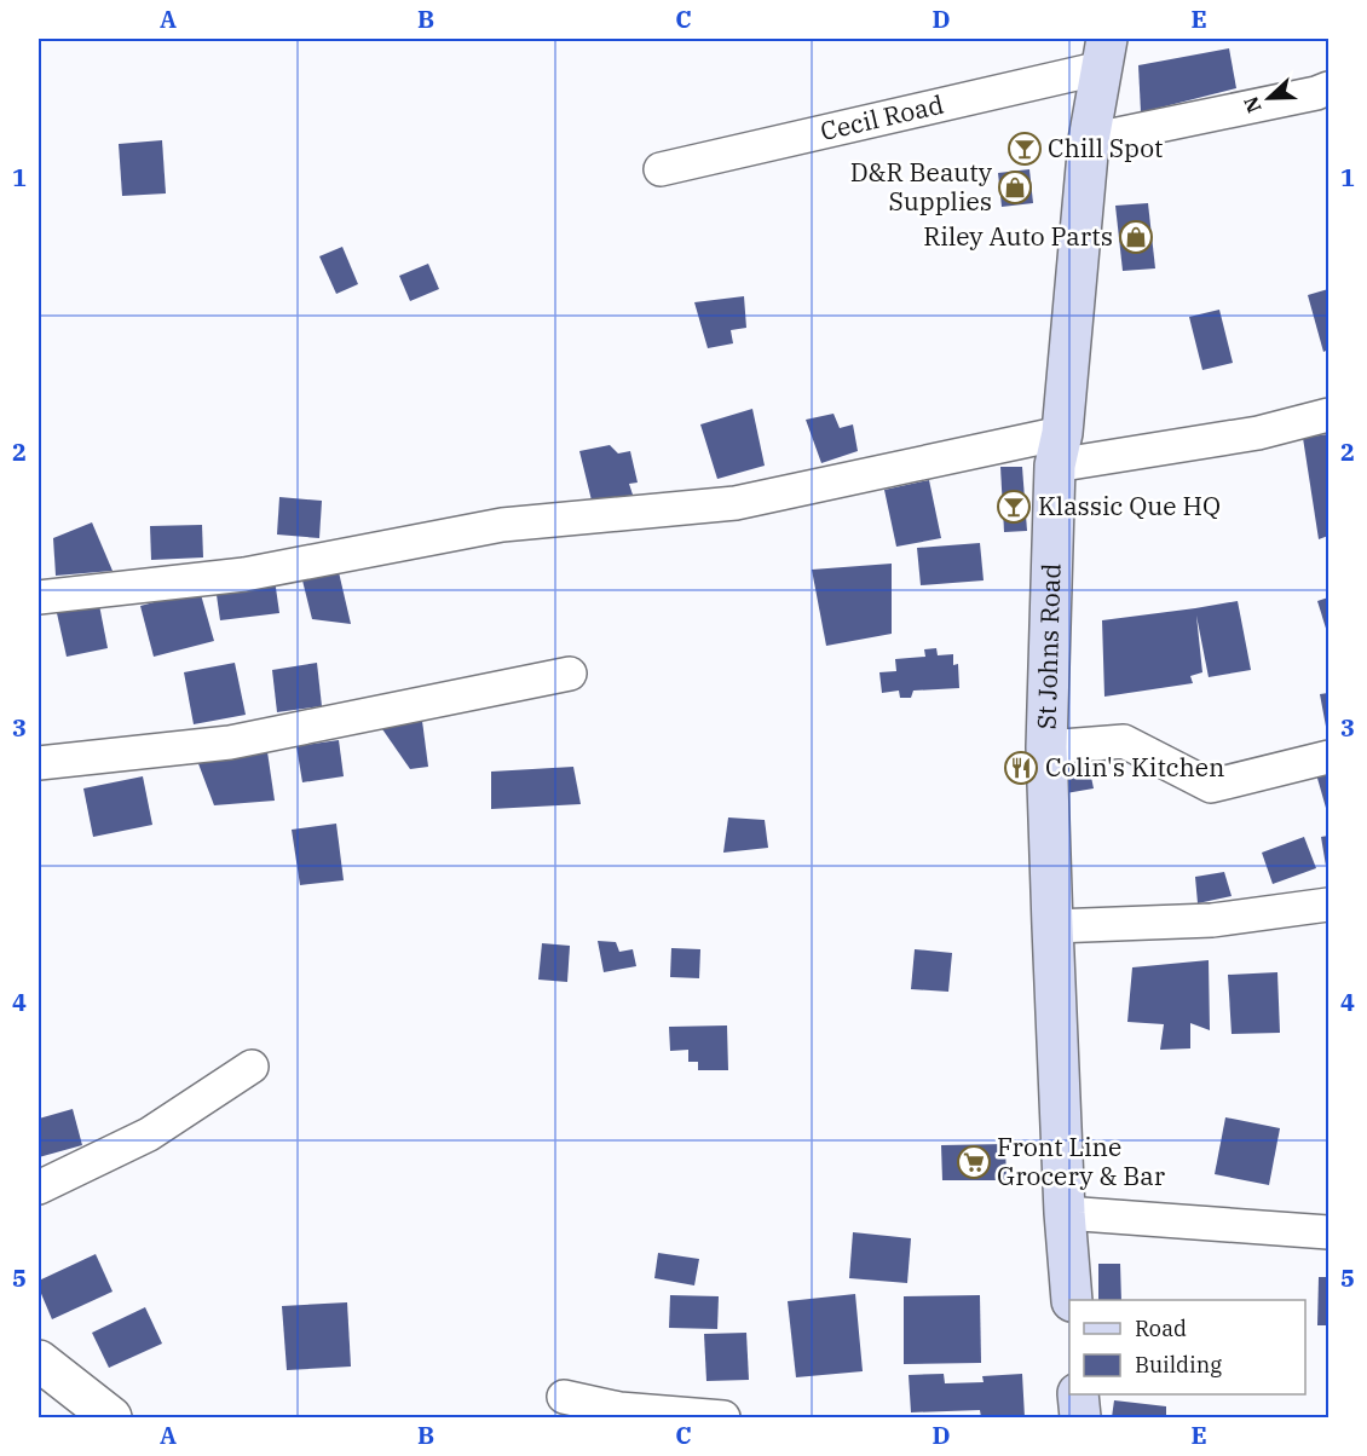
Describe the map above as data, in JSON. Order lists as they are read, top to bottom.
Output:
{
  "streets": {
    "main road": ["St Johns Road"],
    "street": ["Cecil Road"]
  },
  "crossings": [
    ["Cecil Road", "St Johns Road"]
  ],
  "places": {
    "bar": ["Chill Spot", "Klassic Que HQ"],
    "shop": ["D&R Beauty Supplies", "Riley Auto Parts"],
    "restaurant": ["Colin's Kitchen"],
    "supermarket": ["Front Line Grocery & Bar"]
  },
  "legend": ["Road", "Building"],
  "north": "left",
  "grid": {
    "columns": [
      "A",
      "B",
      "C",
      "D",
      "E"
    ],
    "rows": [
      "1",
      "2",
      "3",
      "4",
      "5"
    ]
  }
}
